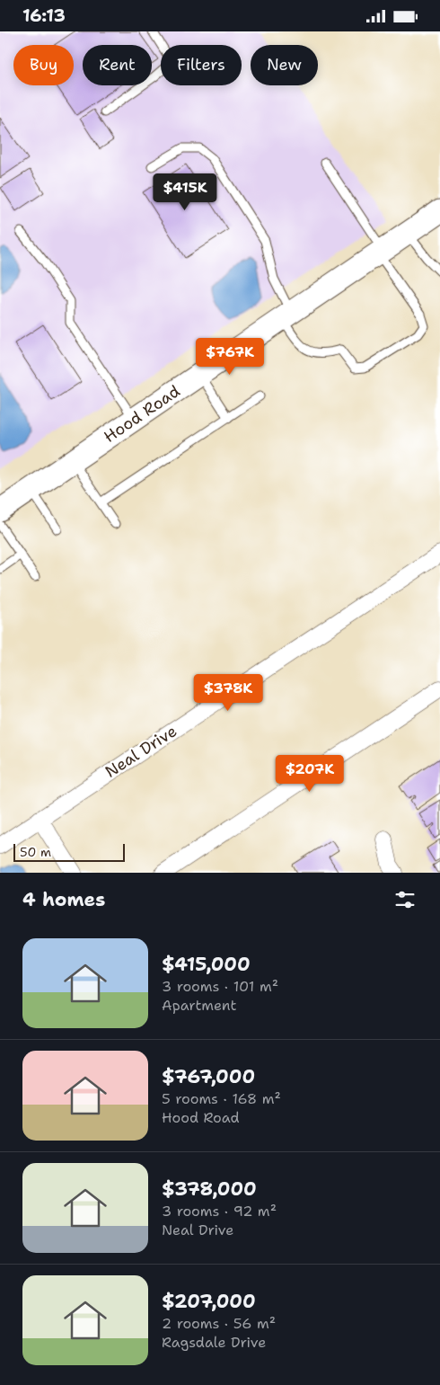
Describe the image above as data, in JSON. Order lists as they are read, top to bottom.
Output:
{
  "streets": {
    "street": ["Hood Road", "Neal Drive"]
  },
  "scale_bar": "50 m",
  "page": {
    "status": "16:13",
    "chip": [
      "Buy",
      "Rent",
      "Filters",
      "New"
    ],
    "price": [
      "$415K",
      "$767K",
      "$378K",
      "$207K"
    ],
    "scale": "50 m",
    "heading": "4 homes",
    "list": [
      {
        "name": "$415,000",
        "note": "3 rooms · 101 m² · Apartment"
      },
      {
        "name": "$767,000",
        "note": "5 rooms · 168 m² · Hood Road"
      },
      {
        "name": "$378,000",
        "note": "3 rooms · 92 m² · Neal Drive"
      },
      {
        "name": "$207,000",
        "note": "2 rooms · 56 m² · Ragsdale Drive"
      }
    ]
  }
}
